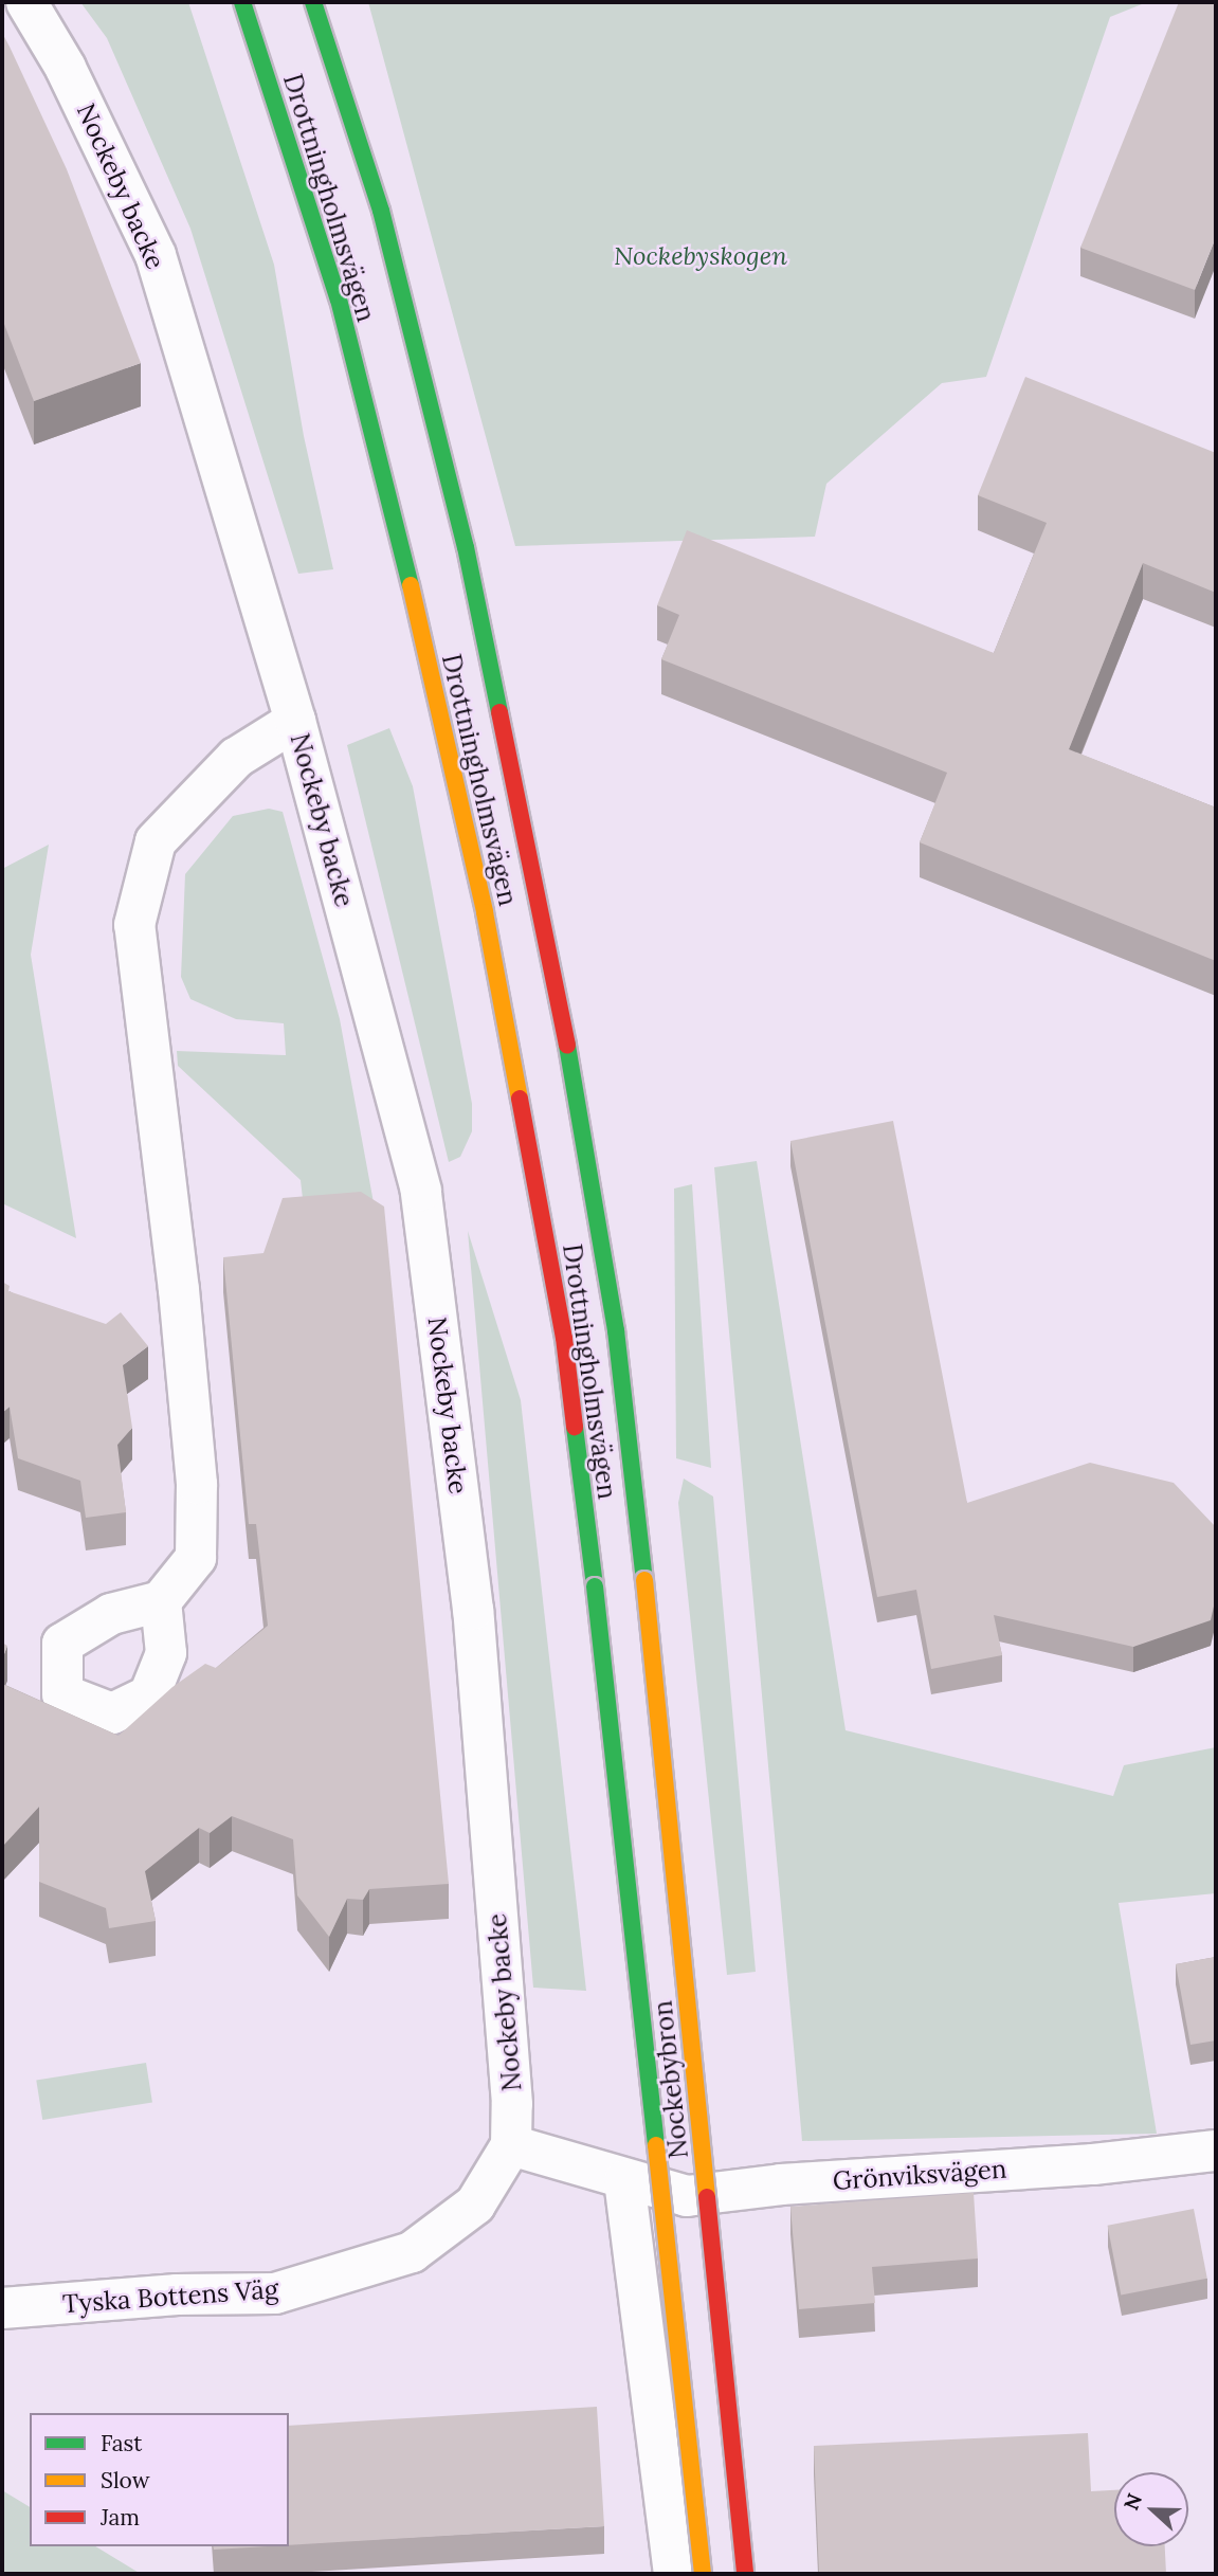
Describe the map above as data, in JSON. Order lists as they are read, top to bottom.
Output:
{
  "streets": {
    "main road": ["Drottningholmsvägen", "Nockebybron"],
    "street": ["Nockeby backe", "Grönviksvägen", "Tyska Bottens Väg"]
  },
  "crossings": [
    ["Nockeby backe", "Tyska Bottens Väg"],
    ["Drottningholmsvägen", "Nockebybron"],
    ["Grönviksvägen", "Tyska Bottens Väg"]
  ],
  "parks": ["Nockebyskogen"],
  "legend": ["Fast", "Slow", "Jam"],
  "north": "left"
}
